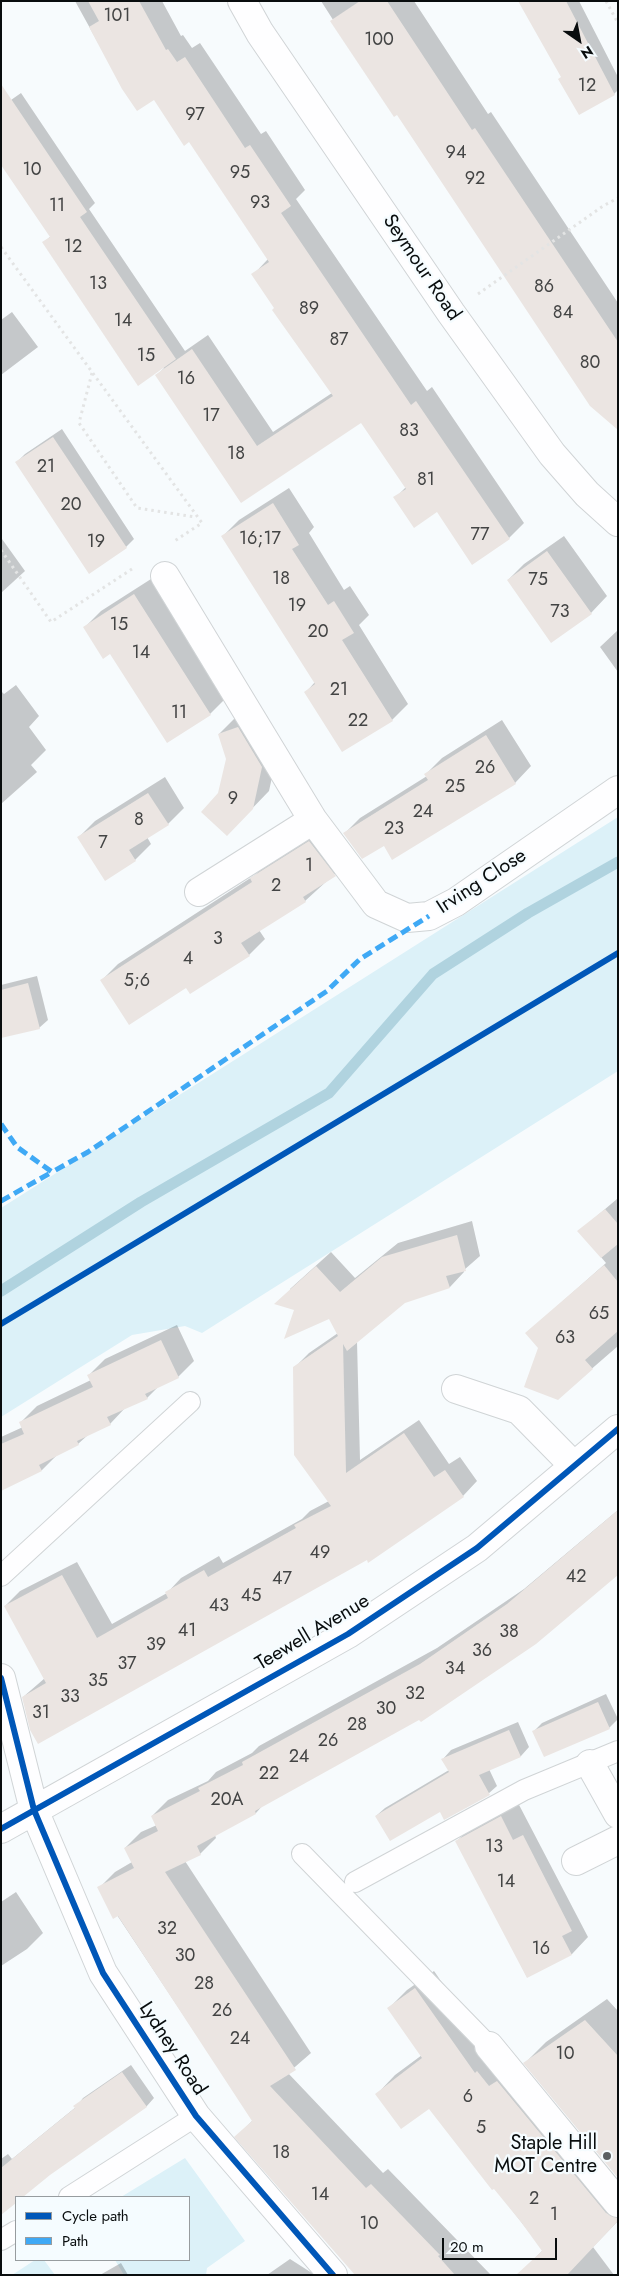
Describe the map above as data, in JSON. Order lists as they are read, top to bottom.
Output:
{
  "streets": {
    "street": [
      "Seymour Road",
      "Irving Close",
      "Teewell Avenue",
      "Lydney Road"
    ]
  },
  "crossings": [
    ["Teewell Avenue", "Lydney Road"]
  ],
  "places": ["Staple Hill MOT Centre"],
  "house_numbers": [
    "101",
    "100",
    "12",
    "97",
    "94",
    "10",
    "95",
    "92",
    "93",
    "11",
    "12",
    "13",
    "86",
    "89",
    "84",
    "14",
    "87",
    "15",
    "80",
    "16",
    "17",
    "83",
    "18",
    "21",
    "81",
    "20",
    "77",
    "16;17",
    "19",
    "18",
    "75",
    "19",
    "73",
    "15",
    "20",
    "14",
    "21",
    "11",
    "22",
    "26",
    "25",
    "9",
    "24",
    "8",
    "23",
    "7",
    "1",
    "2",
    "3",
    "4",
    "5;6",
    "65",
    "63",
    "49",
    "42",
    "47",
    "45",
    "43",
    "41",
    "38",
    "39",
    "36",
    "37",
    "34",
    "35",
    "32",
    "33",
    "30",
    "31",
    "28",
    "26",
    "24",
    "22",
    "20A",
    "13",
    "14",
    "32",
    "16",
    "30",
    "28",
    "26",
    "24",
    "10",
    "6",
    "5",
    "18",
    "14",
    "2",
    "1",
    "10"
  ],
  "legend": ["Cycle path", "Path"],
  "scale_bar": "20 m",
  "north": "bottom right"
}
